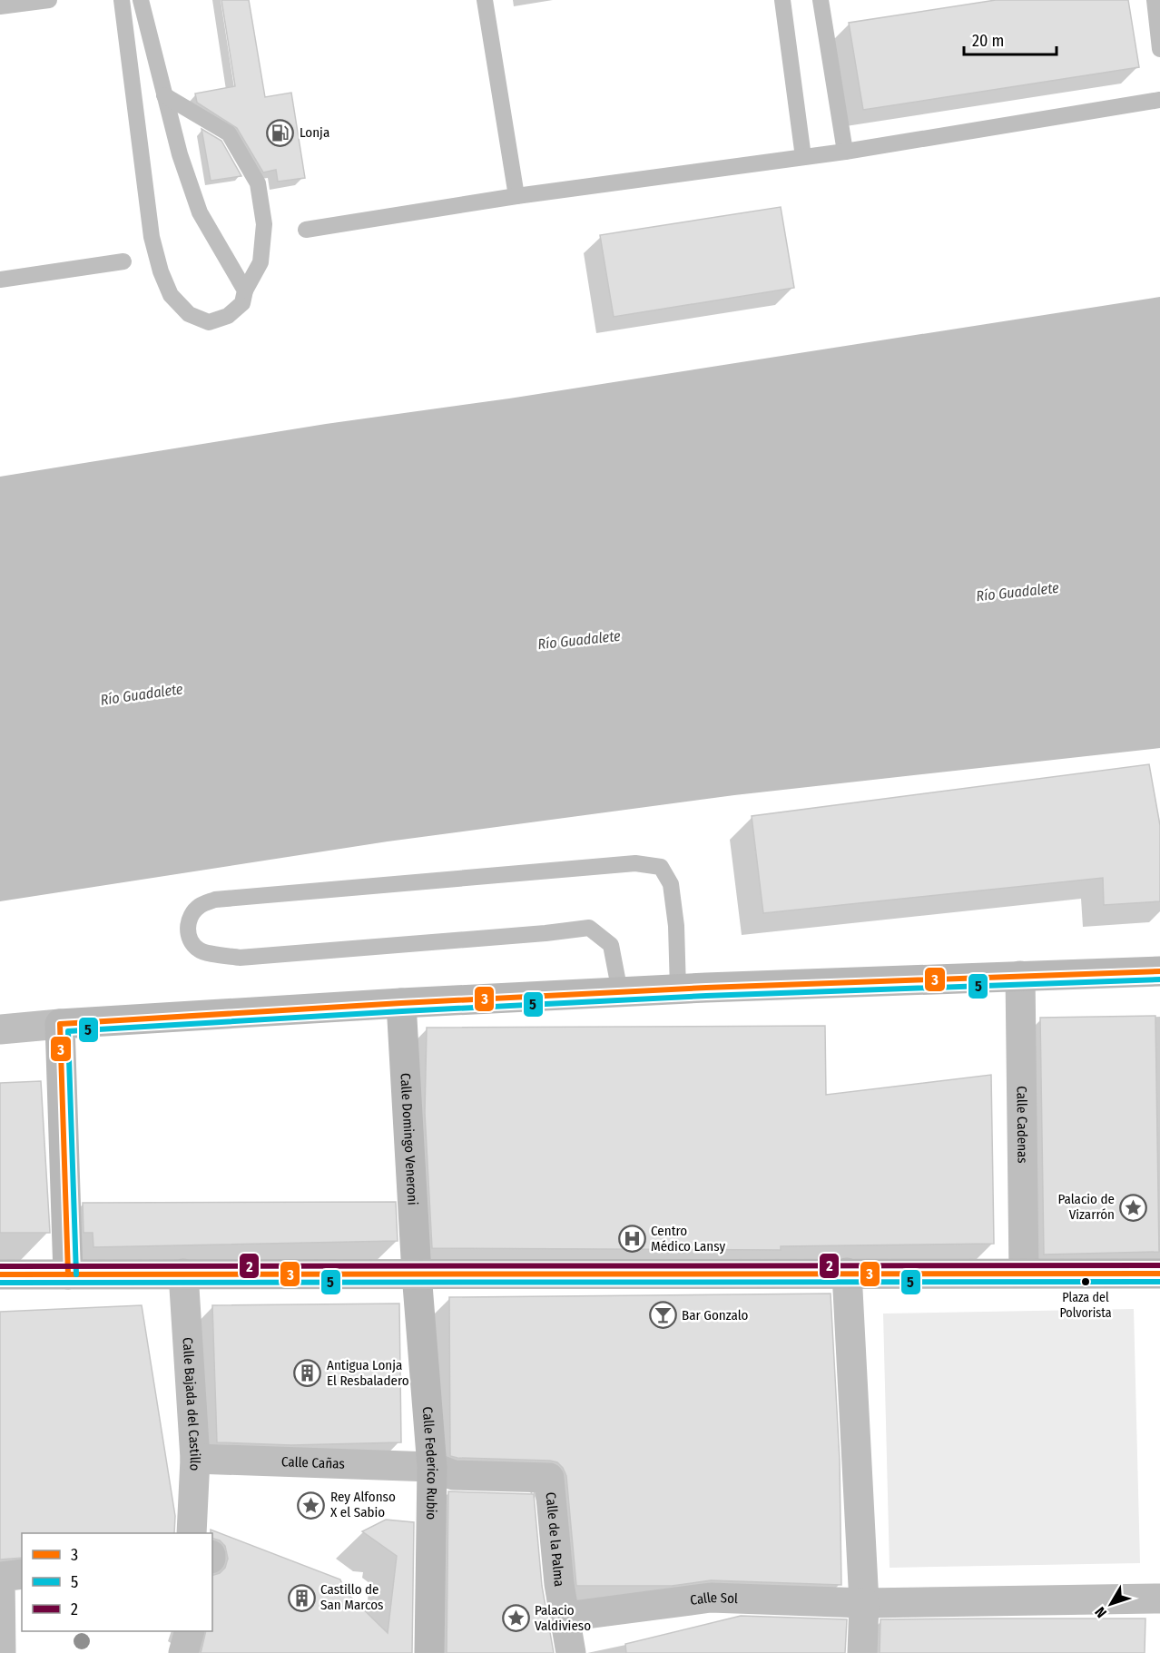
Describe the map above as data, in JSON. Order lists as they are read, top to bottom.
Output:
{
  "streets": {
    "street": [
      "Calle Cadenas",
      "Calle Domingo Veneroni",
      "Calle Bajada del Castillo",
      "Calle Cañas",
      "Calle Federico Rubio",
      "Calle de la Palma",
      "Calle Sol"
    ]
  },
  "crossings": [
    ["Calle Domingo Veneroni", "Calle Federico Rubio"],
    ["Calle Bajada del Castillo", "Calle Cañas"],
    ["Calle Cañas", "Calle Federico Rubio"],
    ["Calle Cañas", "Calle de la Palma"],
    ["Calle Federico Rubio", "Calle de la Palma"],
    ["Calle de la Palma", "Calle Sol"]
  ],
  "water": ["Río Guadalete"],
  "places": {
    "fuel station": ["Lonja"],
    "place": ["Palacio de Vizarrón", "Rey Alfonso X el Sabio", "Palacio Valdivieso"],
    "hospital": ["Centro Médico Lansy"],
    "other": ["Plaza del Polvorista"],
    "bar": ["Bar Gonzalo"],
    "building": ["Antigua Lonja El Resbaladero", "Castillo de San Marcos"]
  },
  "lines": ["transit line 3", "transit line 5", "transit line 2"],
  "legend": ["3", "5", "2"],
  "scale_bar": "20 m",
  "north": "bottom left"
}
